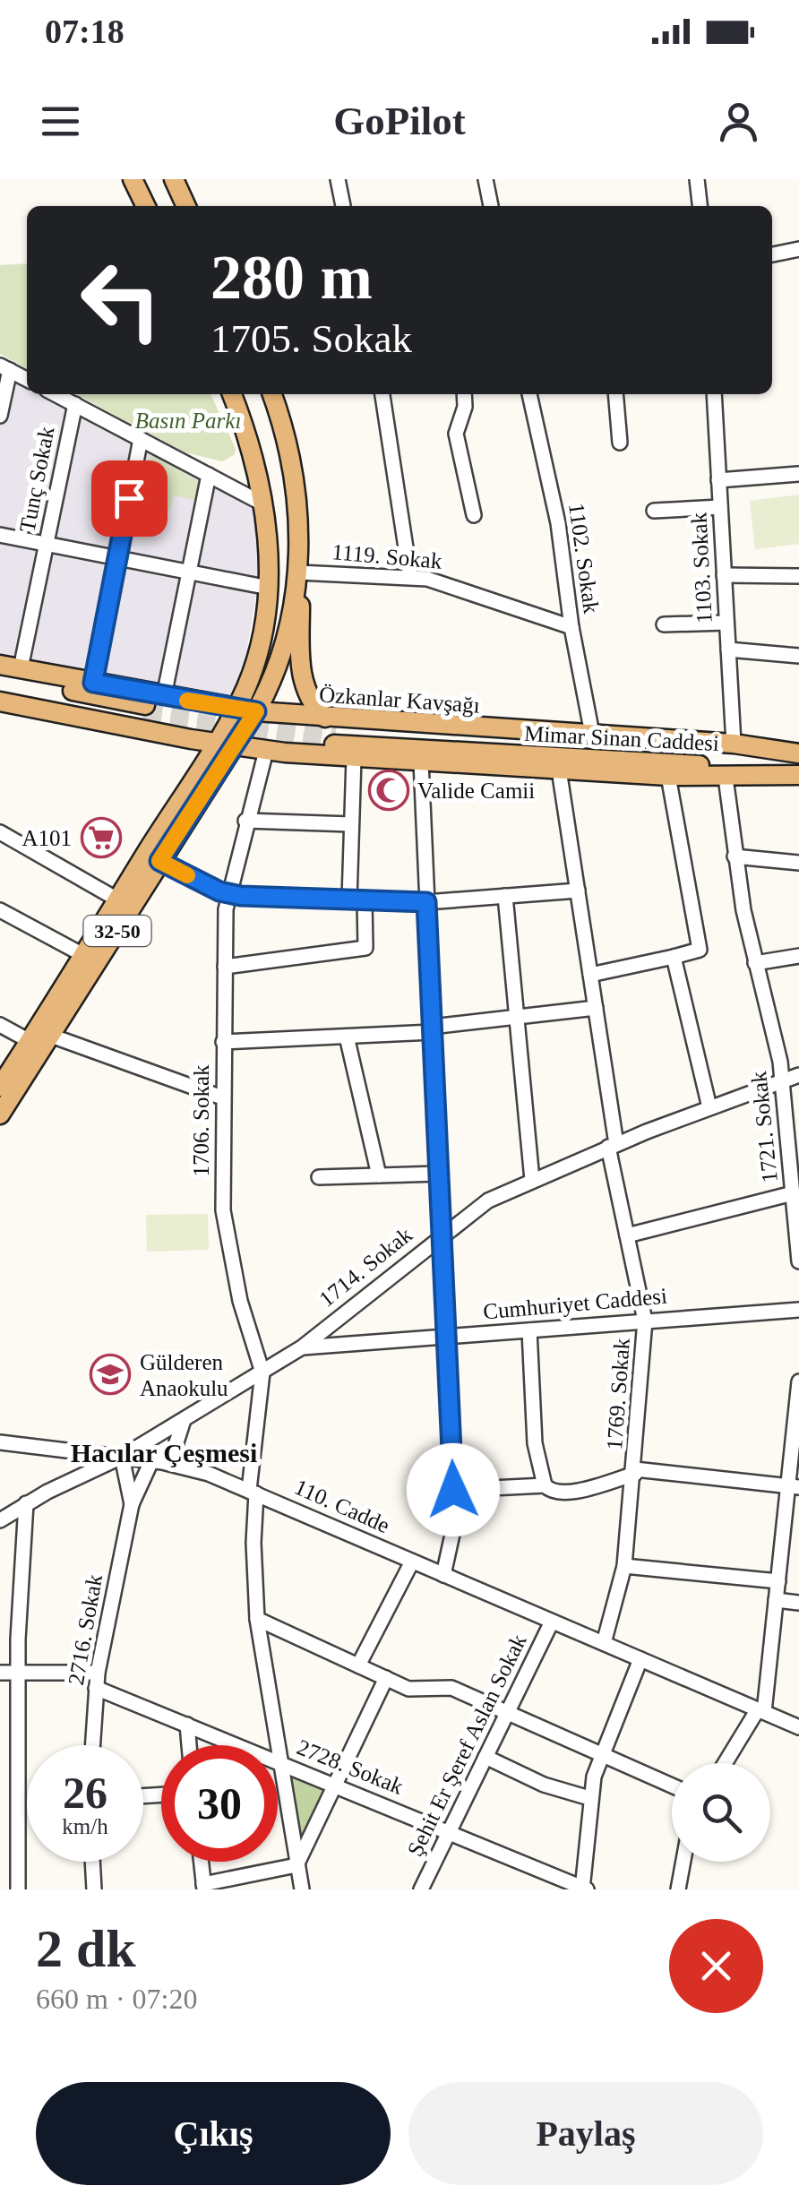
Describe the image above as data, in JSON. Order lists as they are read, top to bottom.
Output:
{
  "streets": {
    "main road": ["Özkanlar Kavşağı", "Mimar Sinan Caddesi", "32-50"],
    "street": [
      "Tunç Sokak",
      "1119. Sokak",
      "1102. Sokak",
      "1103. Sokak",
      "1706. Sokak",
      "1721. Sokak",
      "1714. Sokak",
      "Cumhuriyet Caddesi",
      "1769. Sokak",
      "110. Cadde",
      "2716. Sokak",
      "Şehit Er Şeref Aslan Sokak",
      "2728. Sokak"
    ]
  },
  "crossings": [
    ["Tunç Sokak", "Özkanlar Kavşağı"],
    ["1119. Sokak", "1102. Sokak"],
    ["1119. Sokak", "32-50"],
    ["1102. Sokak", "Özkanlar Kavşağı"],
    ["1103. Sokak", "Özkanlar Kavşağı"],
    ["Özkanlar Kavşağı", "Mimar Sinan Caddesi"],
    ["Özkanlar Kavşağı", "32-50"],
    ["1706. Sokak", "1714. Sokak"],
    ["1706. Sokak", "110. Cadde"],
    ["1706. Sokak", "2728. Sokak"],
    ["1721. Sokak", "1714. Sokak"],
    ["1714. Sokak", "Cumhuriyet Caddesi"],
    ["1714. Sokak", "1769. Sokak"],
    ["1714. Sokak", "110. Cadde"],
    ["1714. Sokak", "2716. Sokak"],
    ["Cumhuriyet Caddesi", "1769. Sokak"],
    ["1769. Sokak", "110. Cadde"],
    ["110. Cadde", "2716. Sokak"],
    ["110. Cadde", "Şehit Er Şeref Aslan Sokak"],
    ["2716. Sokak", "2728. Sokak"],
    ["Şehit Er Şeref Aslan Sokak", "2728. Sokak"]
  ],
  "districts": ["Hacılar Çeşmesi"],
  "parks": ["Basın Parkı"],
  "places": {
    "mosque": ["Valide Camii"],
    "supermarket": ["A101"],
    "school or university": ["Gülderen Anaokulu"]
  },
  "page": {
    "status": "07:18",
    "header": "GoPilot",
    "turn": ["280 m", "1705. Sokak"],
    "speed": "26 km/h",
    "limit": "30",
    "heading": ["2 dk", "660 m · 07:20"],
    "buttons": ["Çıkış", "Paylaş"]
  }
}
